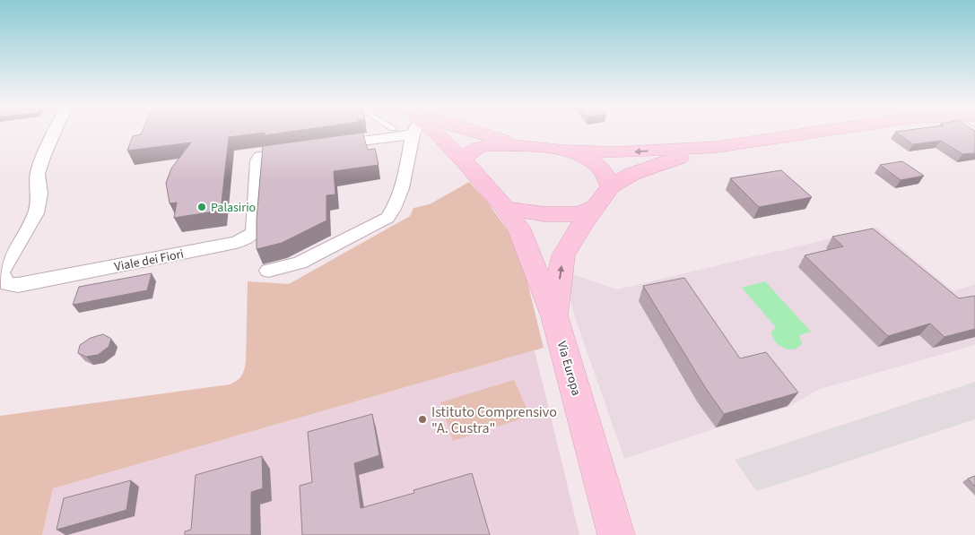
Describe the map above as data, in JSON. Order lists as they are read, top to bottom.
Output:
{
  "streets": {
    "street": ["Viale dei Fiori", "Via Europa"]
  },
  "places": ["Palasirio", "Istituto Comprensivo \"A. Custra\""]
}
